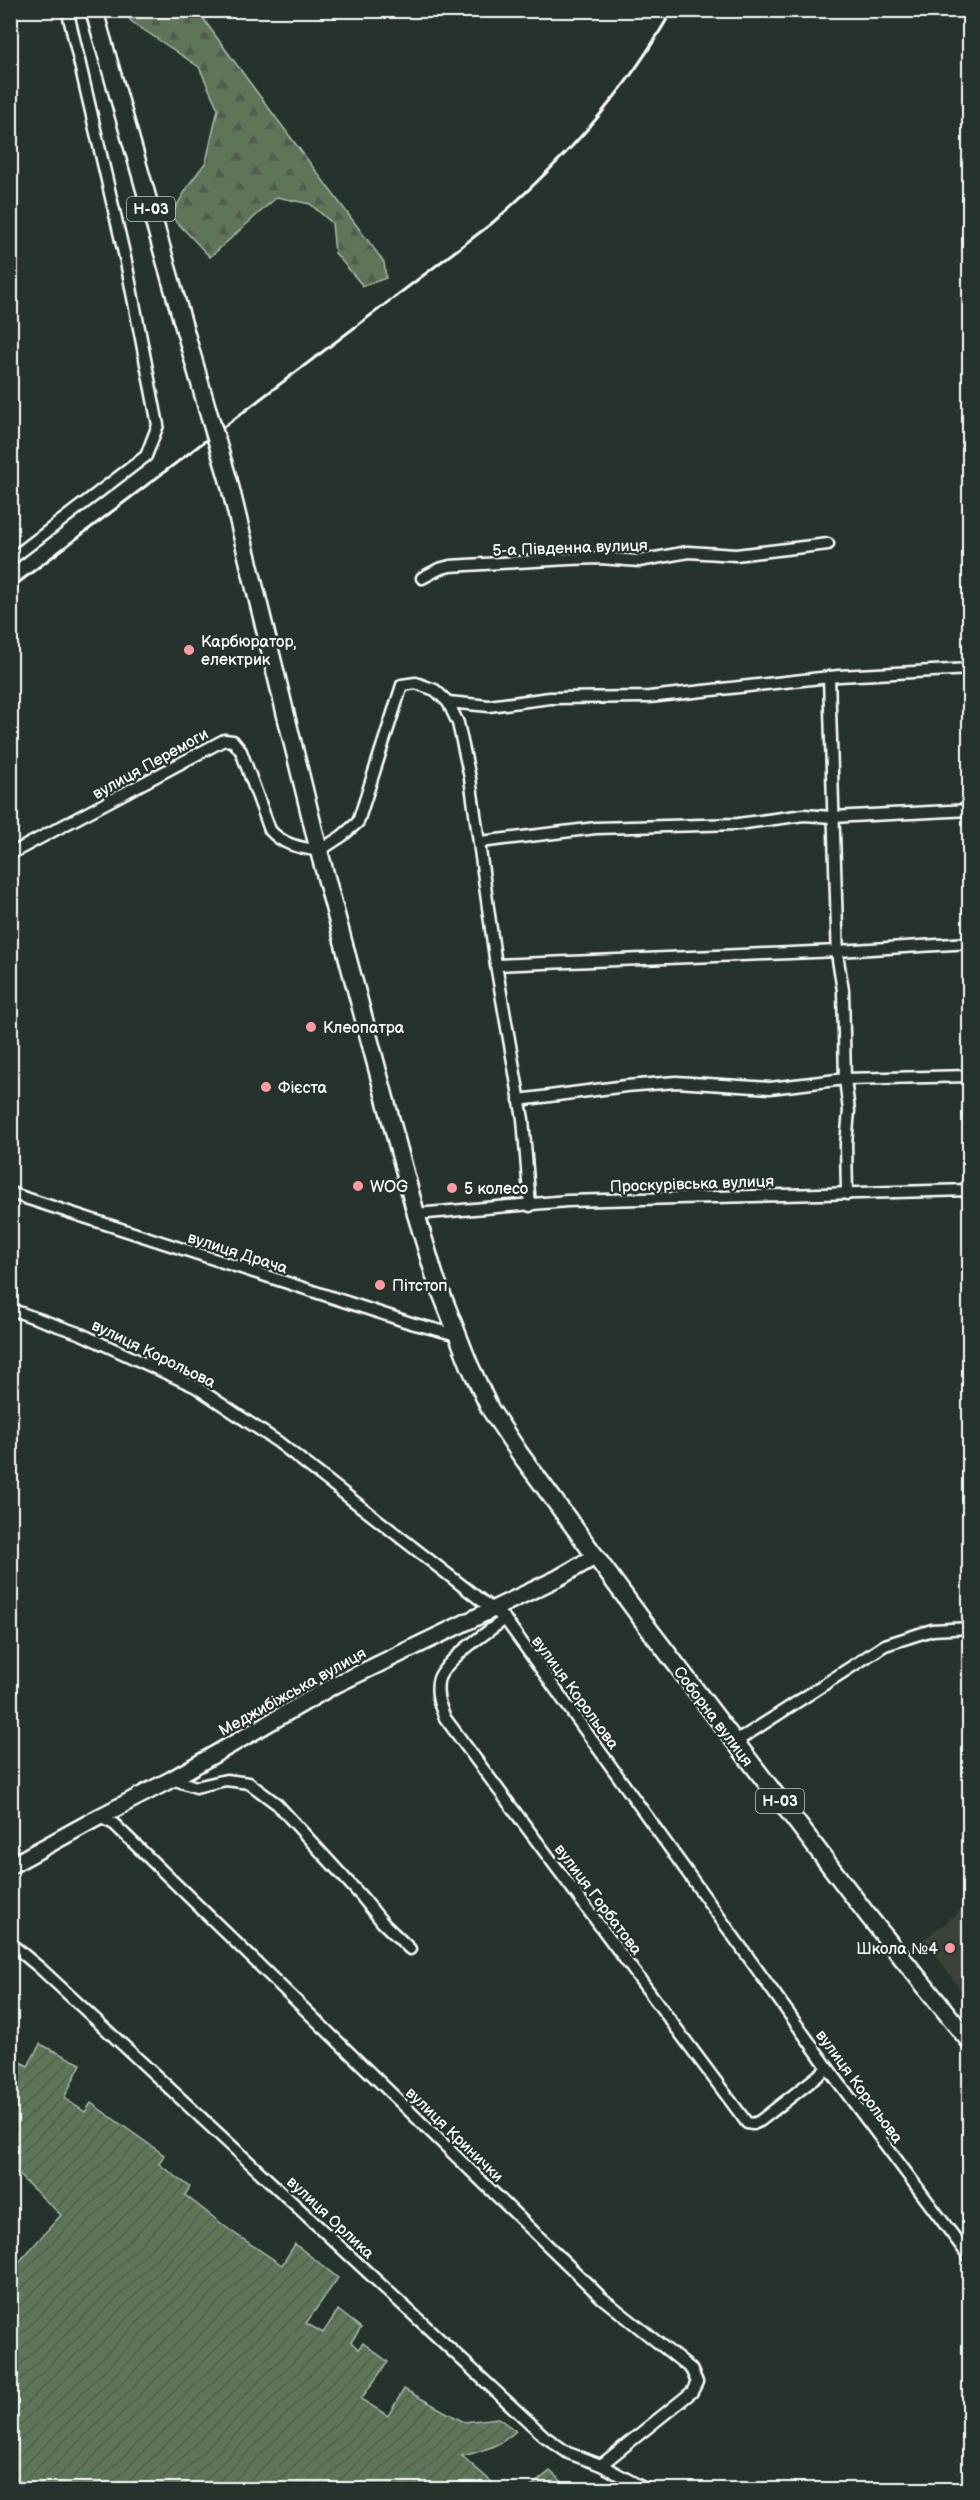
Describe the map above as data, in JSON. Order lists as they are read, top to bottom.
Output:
{
  "streets": {
    "main road": ["Н-03", "Меджибіжська вулиця", "Соборна вулиця"],
    "street": [
      "5-а Південна вулиця",
      "вулиця Перемоги",
      "Проскурівська вулиця",
      "вулиця Драча",
      "вулиця Корольова",
      "вулиця Горбатова",
      "вулиця Кринички",
      "вулиця Орлика"
    ]
  },
  "crossings": [
    ["Н-03", "вулиця Перемоги"],
    ["Н-03", "Проскурівська вулиця"],
    ["Н-03", "вулиця Драча"],
    ["Н-03", "Меджибіжська вулиця"],
    ["Н-03", "Соборна вулиця"],
    ["вулиця Корольова", "Меджибіжська вулиця"],
    ["вулиця Корольова", "вулиця Горбатова"],
    ["Меджибіжська вулиця", "Соборна вулиця"],
    ["Меджибіжська вулиця", "вулиця Кринички"],
    ["вулиця Кринички", "вулиця Орлика"]
  ],
  "places": [
    "Карбюратор, електрик",
    "Клеопатра",
    "Фієста",
    "WOG",
    "5 колесо",
    "Пітстоп",
    "Школа №4"
  ]
}
